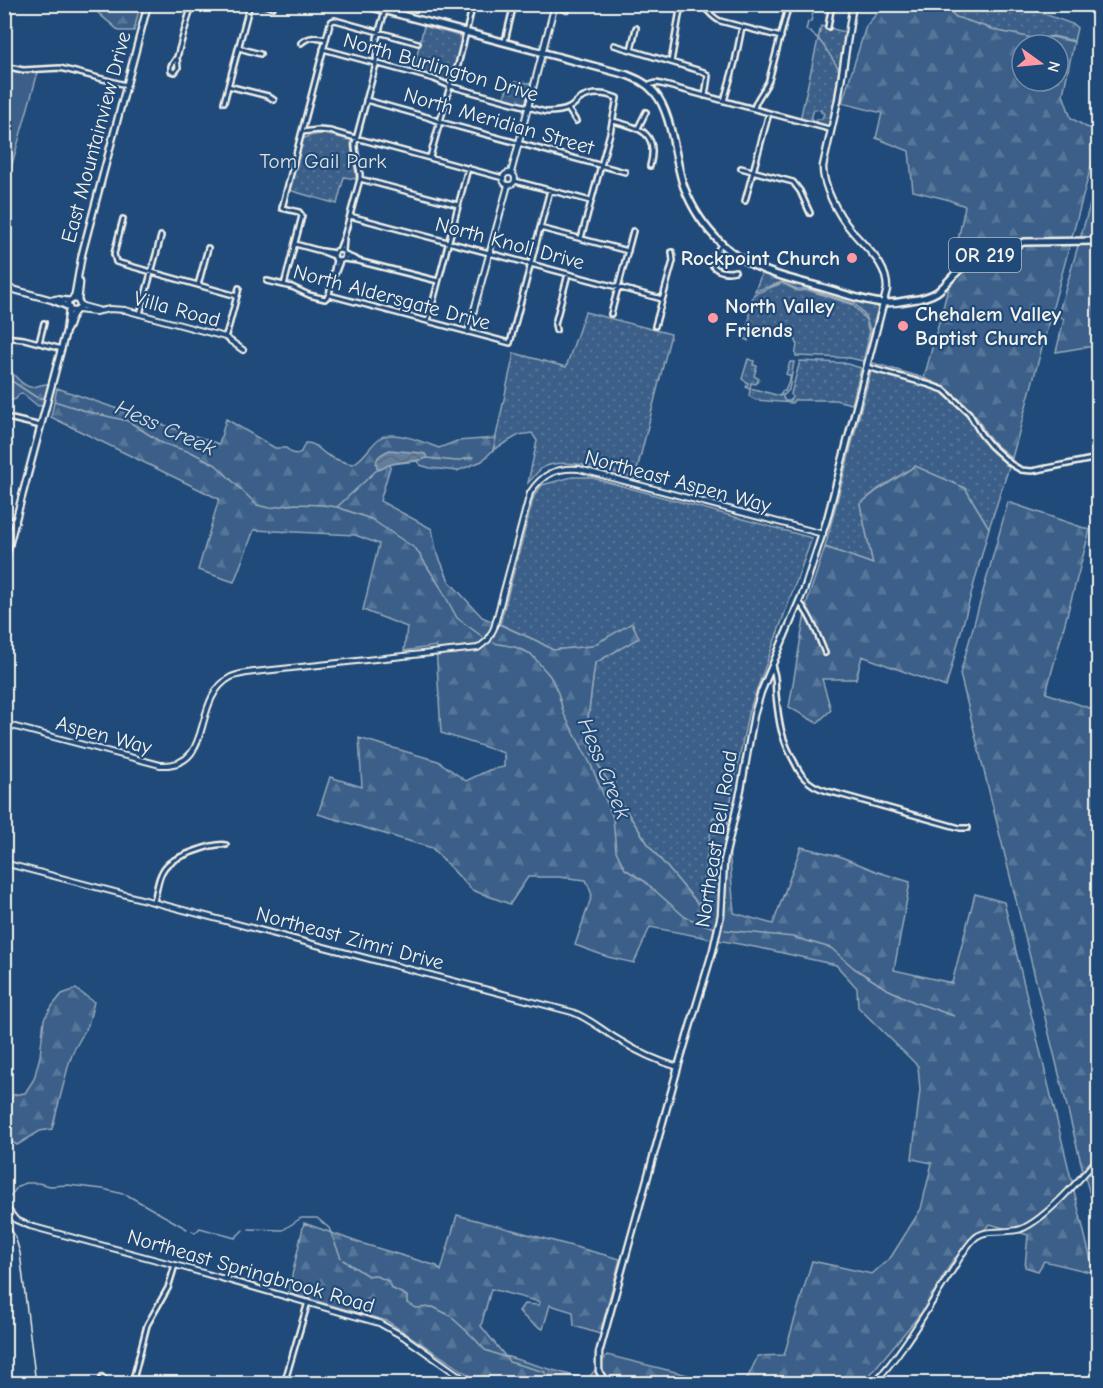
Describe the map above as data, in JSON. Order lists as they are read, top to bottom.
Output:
{
  "streets": {
    "main road": ["East Mountainview Drive", "OR 219", "Northeast Bell Road"],
    "street": [
      "North Burlington Drive",
      "North Meridian Street",
      "North Knoll Drive",
      "North Aldersgate Drive",
      "Villa Road",
      "Northeast Aspen Way",
      "Aspen Way",
      "Northeast Zimri Drive",
      "Northeast Springbrook Road"
    ]
  },
  "crossings": [
    ["East Mountainview Drive", "Villa Road"],
    ["North Knoll Drive", "North Aldersgate Drive"],
    ["OR 219", "Northeast Bell Road"],
    ["Northeast Aspen Way", "Aspen Way"],
    ["Northeast Aspen Way", "Northeast Bell Road"],
    ["Northeast Bell Road", "Northeast Zimri Drive"]
  ],
  "water": ["Hess Creek"],
  "parks": ["Tom Gail Park"],
  "places": ["Rockpoint Church", "North Valley Friends", "Chehalem Valley Baptist Church"],
  "north": "right"
}
